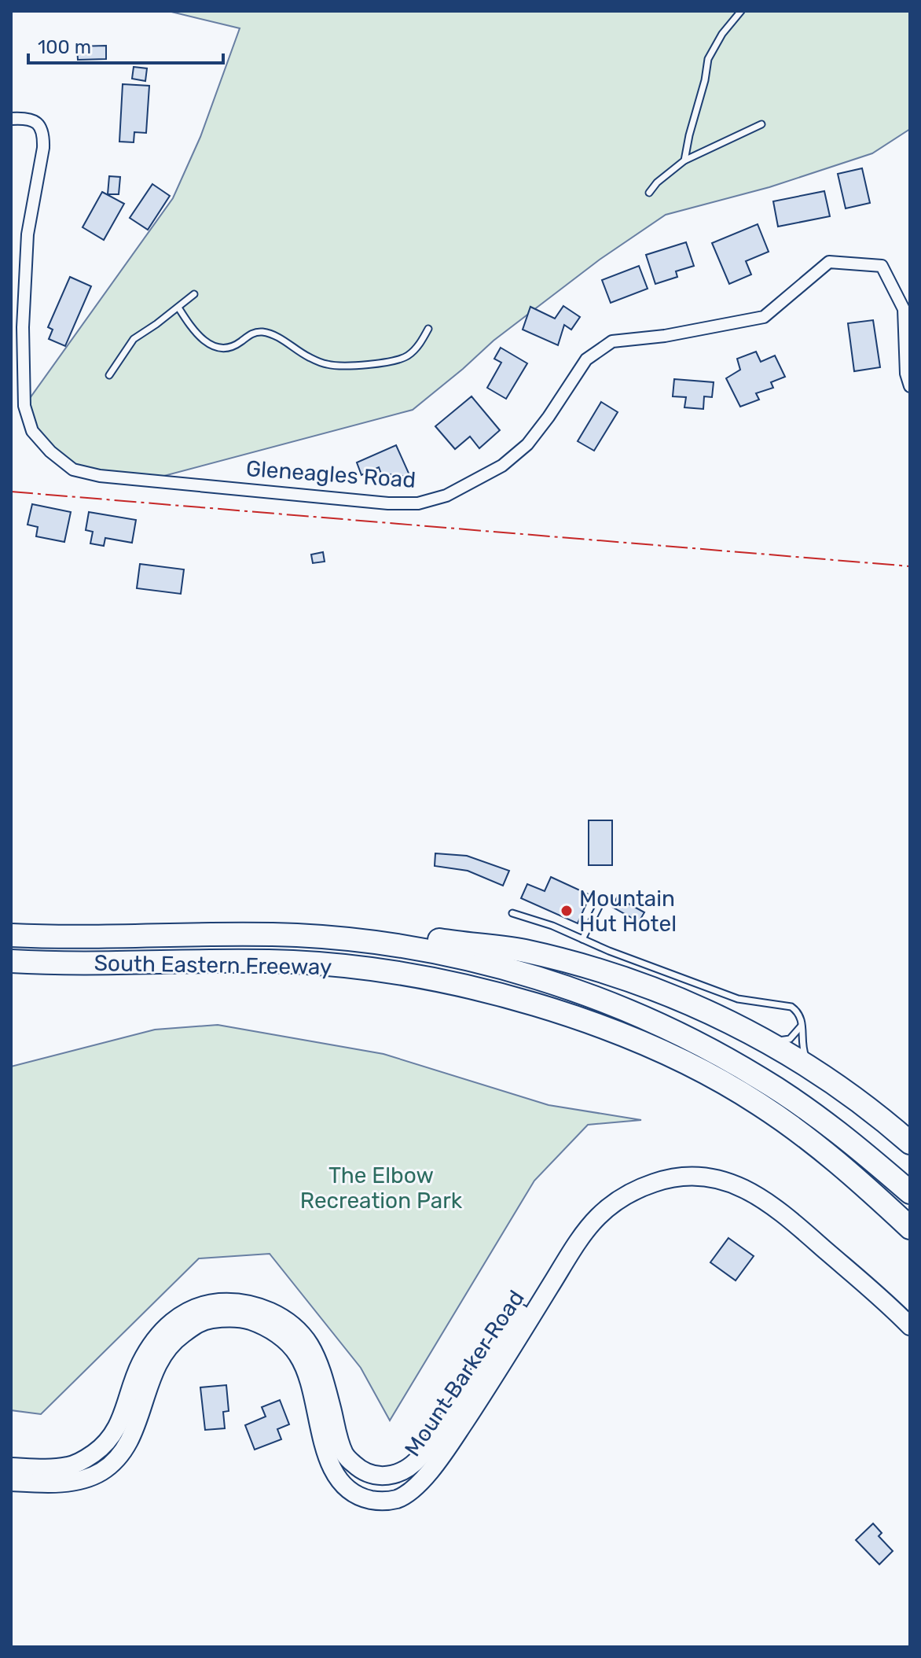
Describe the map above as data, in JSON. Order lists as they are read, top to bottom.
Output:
{
  "streets": {
    "highway": ["South Eastern Freeway"],
    "main road": ["Mount Barker Road"],
    "street": ["Gleneagles Road"]
  },
  "parks": ["The Elbow Recreation Park"],
  "places": ["Mountain Hut Hotel"],
  "scale_bar": "100 m"
}
